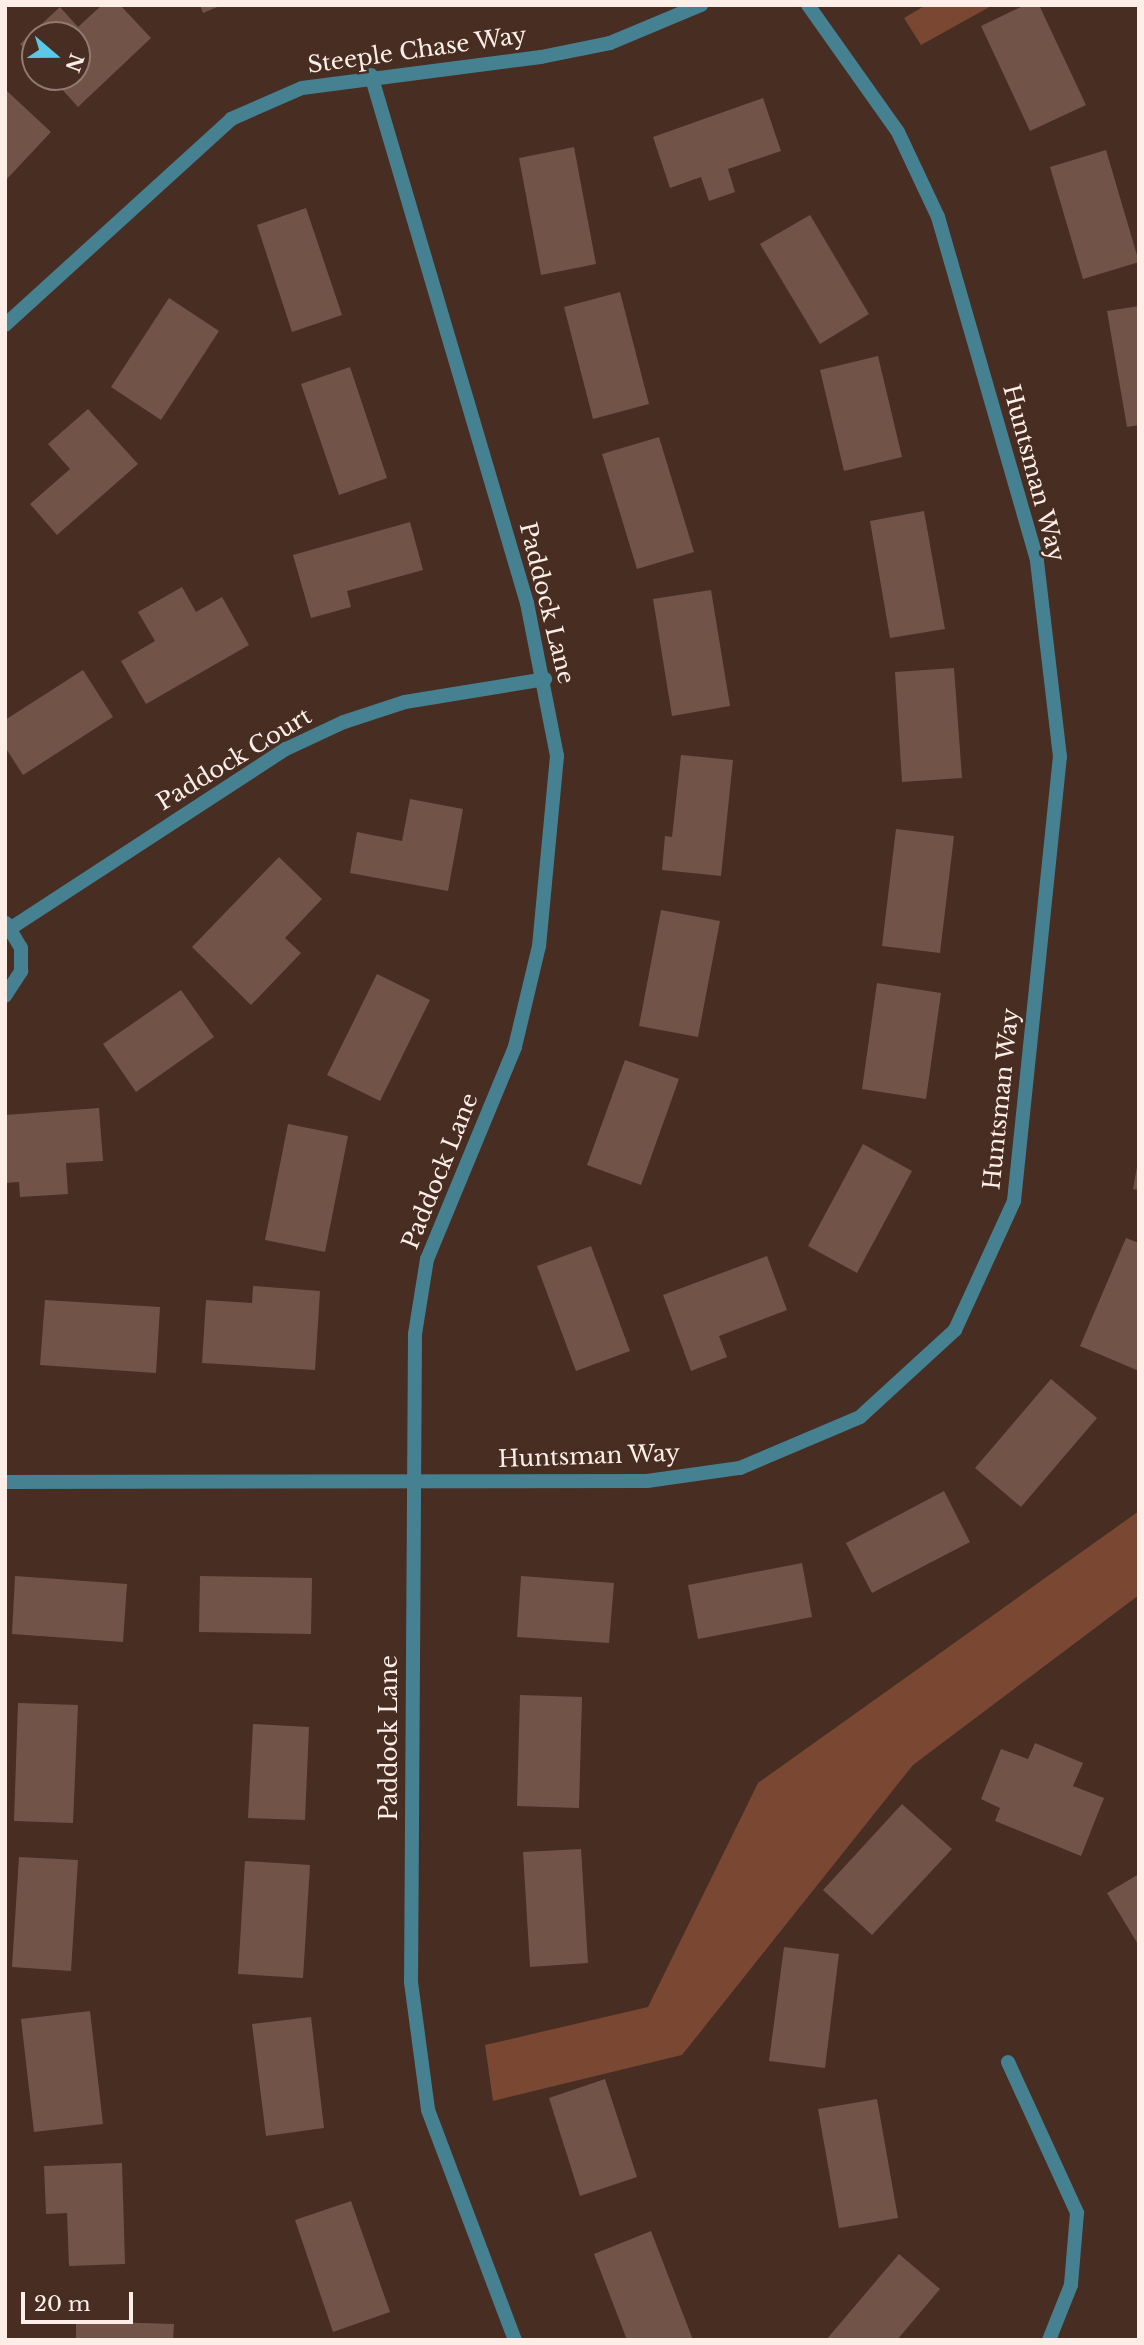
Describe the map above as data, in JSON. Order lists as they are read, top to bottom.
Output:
{
  "streets": {
    "street": [
      "Steeple Chase Way",
      "Huntsman Way",
      "Paddock Lane",
      "Paddock Court"
    ]
  },
  "crossings": [
    ["Steeple Chase Way", "Paddock Lane"],
    ["Huntsman Way", "Paddock Lane"],
    ["Paddock Lane", "Paddock Court"]
  ],
  "scale_bar": "20 m",
  "north": "right"
}
